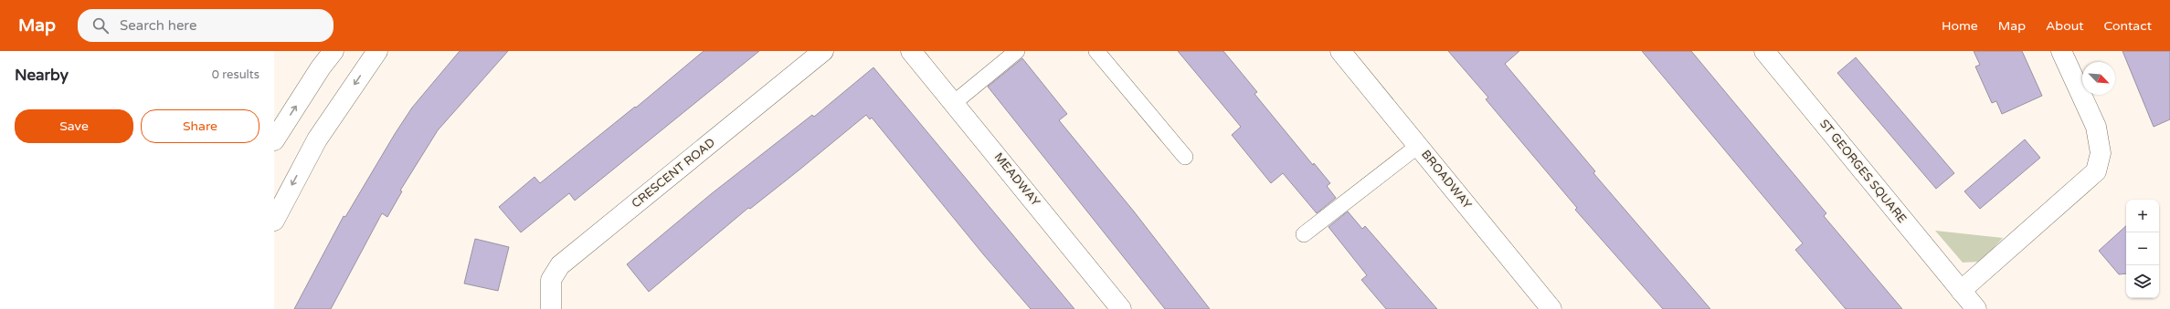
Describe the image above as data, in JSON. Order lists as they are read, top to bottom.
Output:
{
  "streets": {
    "main road": [
      "ST GEORGES SQUARE",
      "CRESCENT ROAD",
      "MEADWAY",
      "BROADWAY"
    ]
  },
  "north": "bottom right",
  "page": {
    "header": "Map",
    "search": "Search here",
    "nav": [
      "Home",
      "Map",
      "About",
      "Contact"
    ],
    "heading": ["Nearby", "0 results"],
    "buttons": ["Save", "Share"],
    "map_buttons": ["+", "−"]
  }
}
